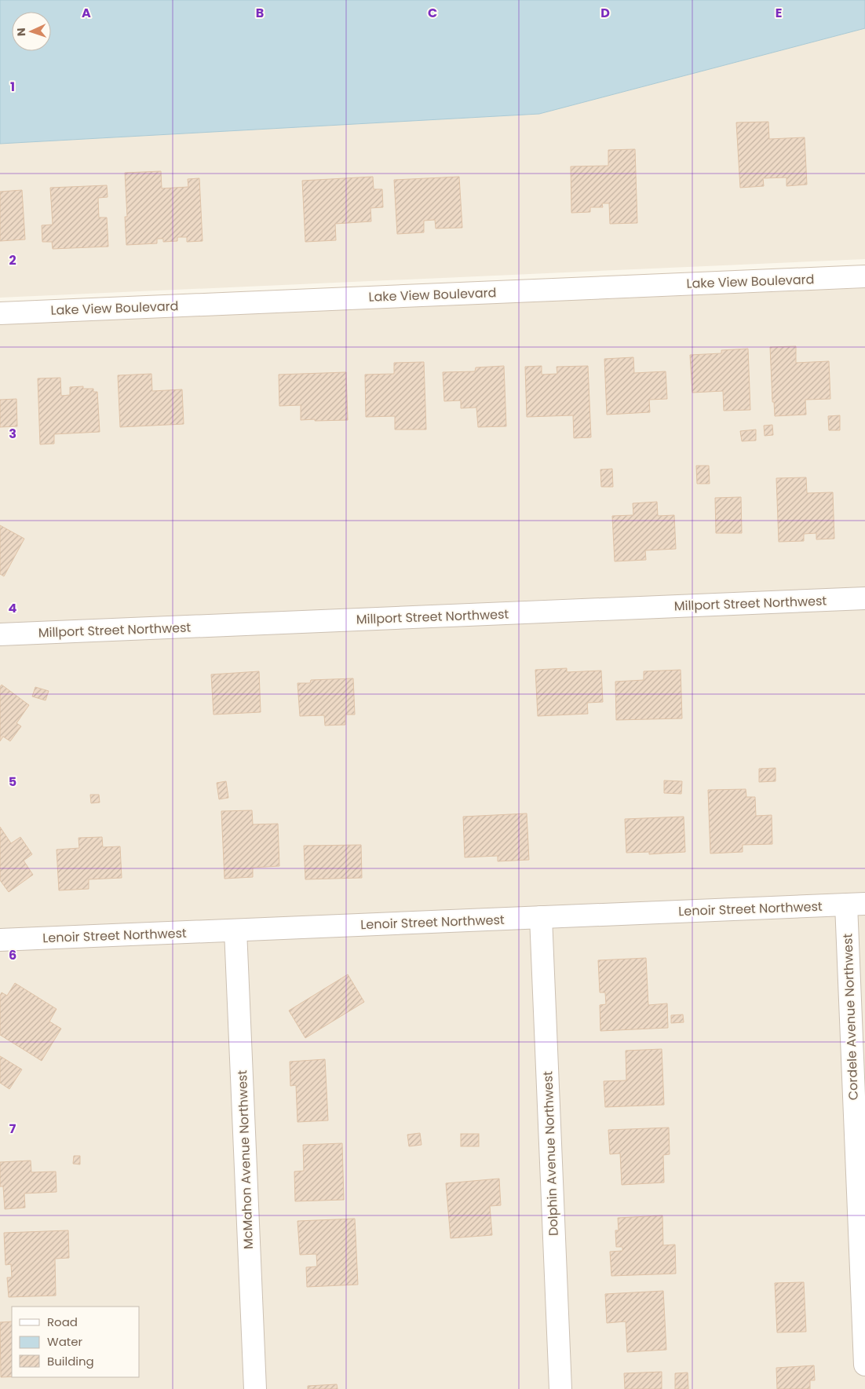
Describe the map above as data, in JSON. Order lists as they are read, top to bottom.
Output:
{
  "streets": {
    "street": [
      "Lake View Boulevard",
      "Millport Street Northwest",
      "Lenoir Street Northwest",
      "Cordele Avenue Northwest",
      "Dolphin Avenue Northwest",
      "McMahon Avenue Northwest"
    ]
  },
  "crossings": [
    ["Lenoir Street Northwest", "Cordele Avenue Northwest"],
    ["Lenoir Street Northwest", "Dolphin Avenue Northwest"],
    ["Lenoir Street Northwest", "McMahon Avenue Northwest"]
  ],
  "legend": ["Road", "Water", "Building"],
  "north": "left",
  "grid": {
    "columns": [
      "A",
      "B",
      "C",
      "D",
      "E"
    ],
    "rows": [
      "1",
      "2",
      "3",
      "4",
      "5",
      "6",
      "7"
    ]
  }
}
